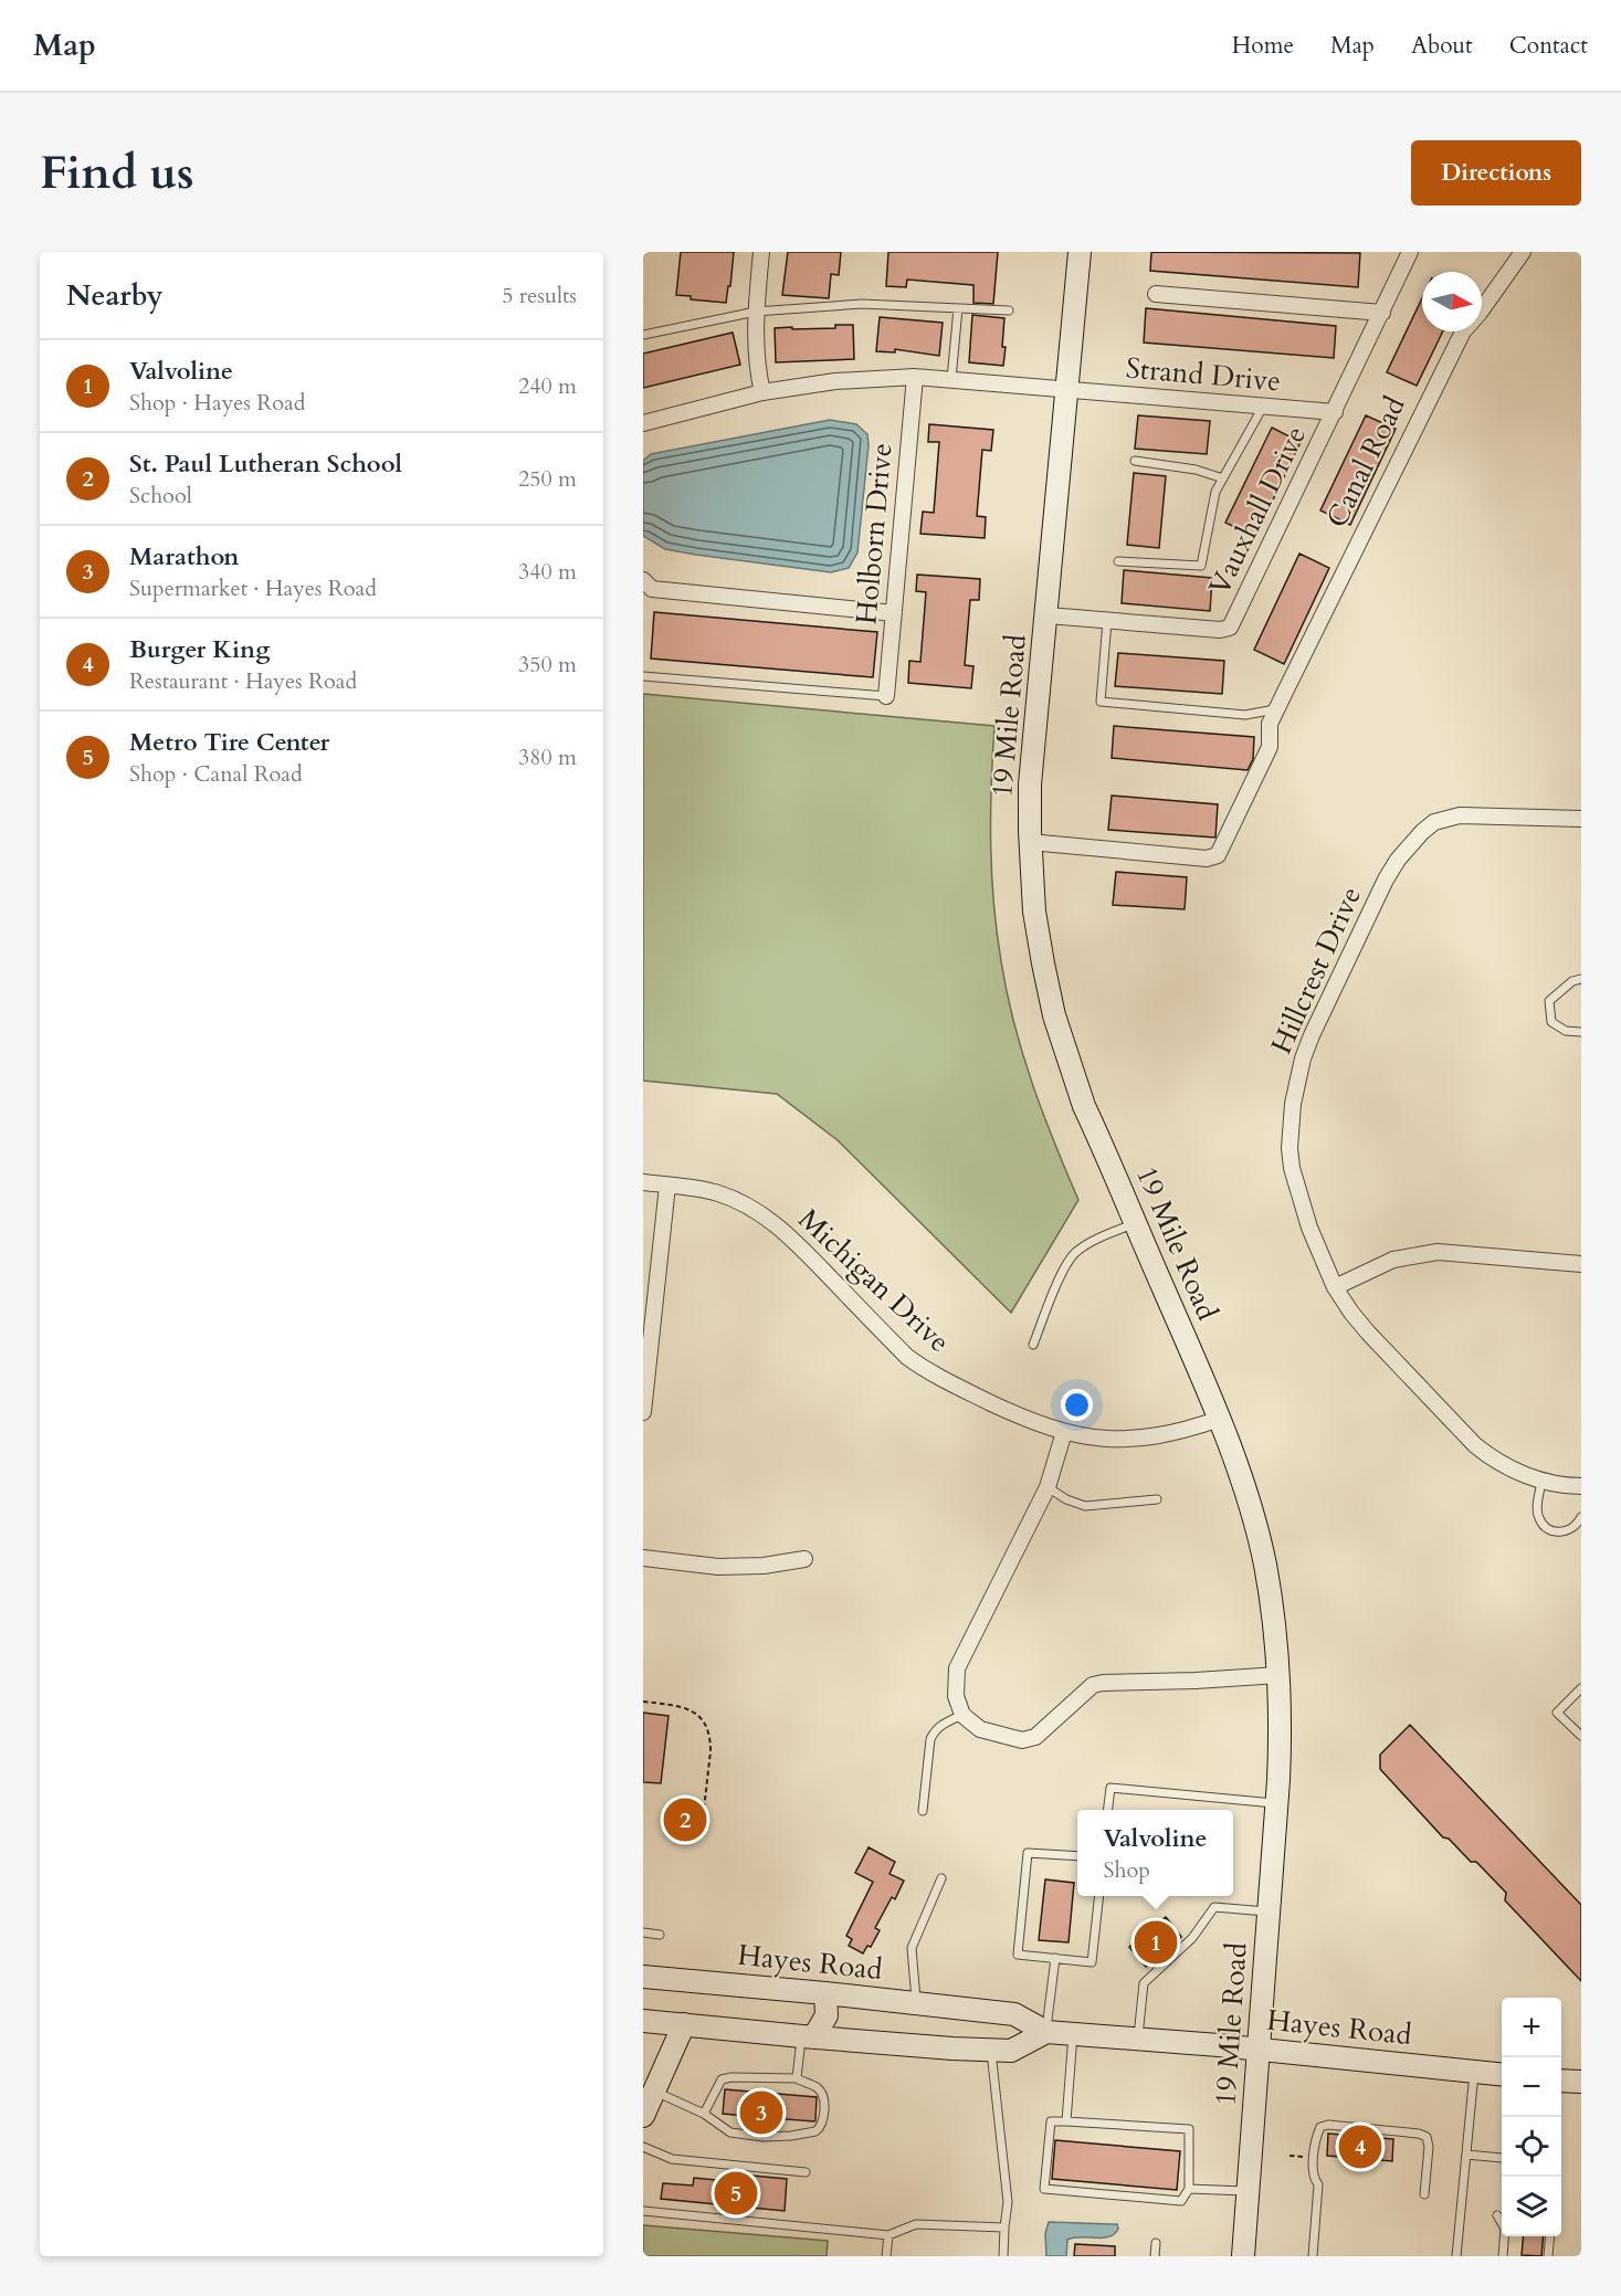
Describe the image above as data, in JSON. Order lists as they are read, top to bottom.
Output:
{
  "streets": {
    "street": [
      "Strand Drive",
      "Canal Road",
      "Vauxhall Drive",
      "Holborn Drive",
      "19 Mile Road",
      "Hillcrest Drive",
      "Michigan Drive",
      "Hayes Road"
    ]
  },
  "crossings": [
    ["Strand Drive", "Vauxhall Drive"],
    ["Strand Drive", "Holborn Drive"],
    ["Strand Drive", "19 Mile Road"],
    ["Canal Road", "19 Mile Road"],
    ["Vauxhall Drive", "19 Mile Road"],
    ["19 Mile Road", "Michigan Drive"],
    ["19 Mile Road", "Hayes Road"]
  ],
  "north": "right",
  "page": {
    "header": "Map",
    "nav": [
      "Home",
      "Map",
      "About",
      "Contact"
    ],
    "buttons": "Directions",
    "title": "Find us",
    "heading": ["Nearby", "5 results"],
    "list": [
      {
        "mark": "1",
        "name": "Valvoline",
        "note": "Shop · Hayes Road",
        "value": "240 m"
      },
      {
        "mark": "2",
        "name": "St. Paul Lutheran School",
        "note": "School",
        "value": "250 m"
      },
      {
        "mark": "3",
        "name": "Marathon",
        "note": "Supermarket · Hayes Road",
        "value": "340 m"
      },
      {
        "mark": "4",
        "name": "Burger King",
        "note": "Restaurant · Hayes Road",
        "value": "350 m"
      },
      {
        "mark": "5",
        "name": "Metro Tire Center",
        "note": "Shop · Canal Road",
        "value": "380 m"
      }
    ],
    "pins": [
      "2",
      "1",
      "3",
      "4",
      "5"
    ],
    "popup": ["Valvoline", "Shop"],
    "map_buttons": ["+", "−"]
  }
}
